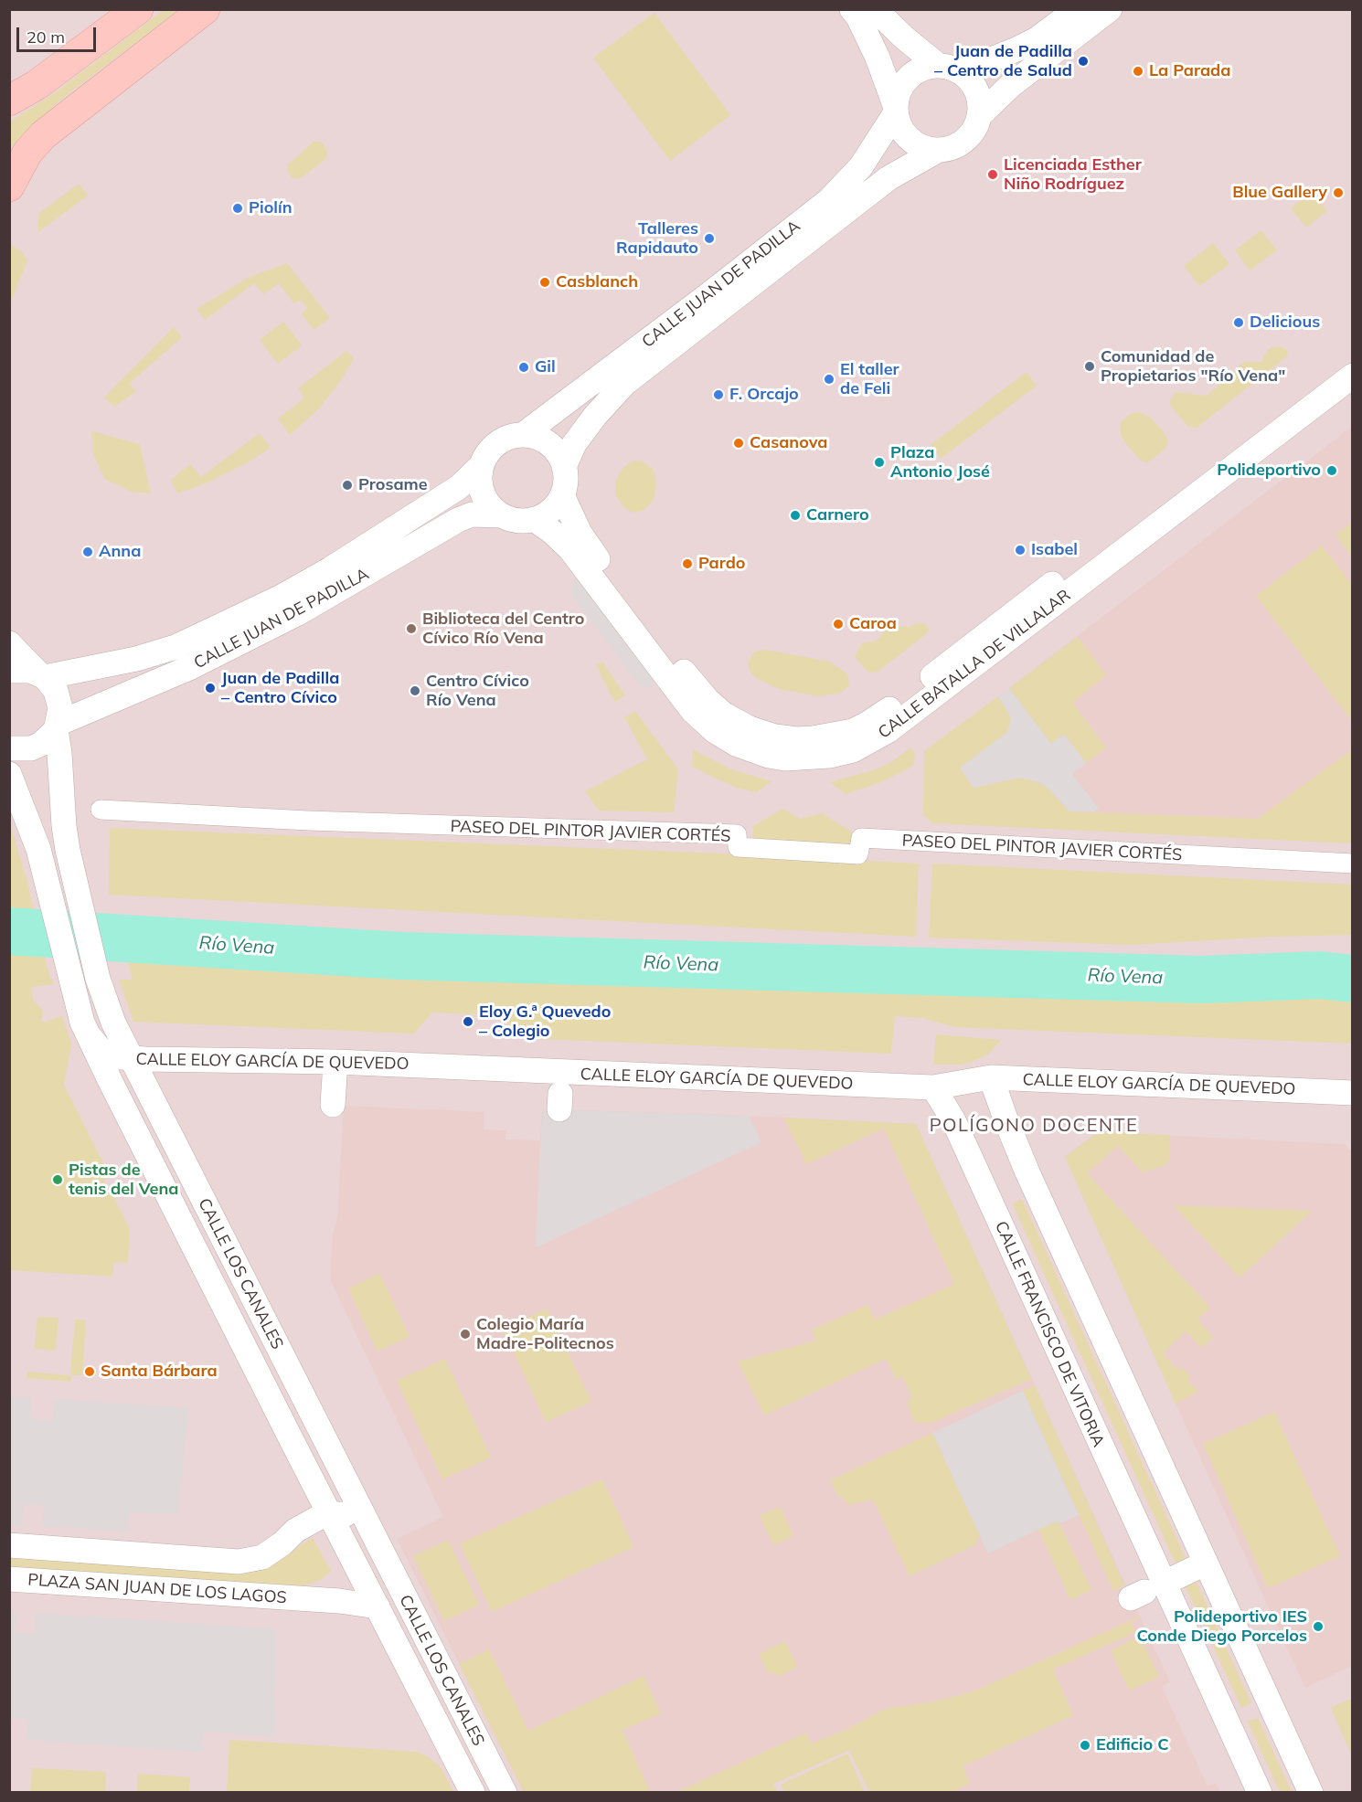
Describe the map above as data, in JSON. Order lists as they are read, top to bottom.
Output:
{
  "streets": {
    "street": [
      "CALLE JUAN DE PADILLA",
      "CALLE BATALLA DE VILLALAR",
      "PASEO DEL PINTOR JAVIER CORTÉS",
      "CALLE ELOY GARCÍA DE QUEVEDO",
      "CALLE LOS CANALES",
      "CALLE FRANCISCO DE VITORIA",
      "PLAZA SAN JUAN DE LOS LAGOS"
    ]
  },
  "crossings": [
    ["CALLE JUAN DE PADILLA", "CALLE BATALLA DE VILLALAR"],
    ["CALLE JUAN DE PADILLA", "CALLE LOS CANALES"],
    ["CALLE ELOY GARCÍA DE QUEVEDO", "CALLE LOS CANALES"],
    ["CALLE ELOY GARCÍA DE QUEVEDO", "CALLE FRANCISCO DE VITORIA"],
    ["CALLE LOS CANALES", "PLAZA SAN JUAN DE LOS LAGOS"]
  ],
  "districts": ["POLÍGONO DOCENTE"],
  "water": ["Río Vena"],
  "places": [
    "Juan de Padilla – Centro de Salud",
    "La Parada",
    "Licenciada Esther Niño Rodríguez",
    "Blue Gallery",
    "Piolín",
    "Talleres Rapidauto",
    "Casblanch",
    "Delicious",
    "Comunidad de Propietarios \"Río Vena\"",
    "Gil",
    "El taller de Feli",
    "F. Orcajo",
    "Casanova",
    "Plaza Antonio José",
    "Polideportivo",
    "Prosame",
    "Carnero",
    "Isabel",
    "Anna",
    "Pardo",
    "Caroa",
    "Biblioteca del Centro Cívico Río Vena",
    "Juan de Padilla – Centro Cívico",
    "Centro Cívico Río Vena",
    "Eloy G.ª Quevedo – Colegio",
    "Pistas de tenis del Vena",
    "Colegio María Madre-Politecnos",
    "Santa Bárbara",
    "Polideportivo IES Conde Diego Porcelos",
    "Edificio C"
  ],
  "scale_bar": "20 m"
}
